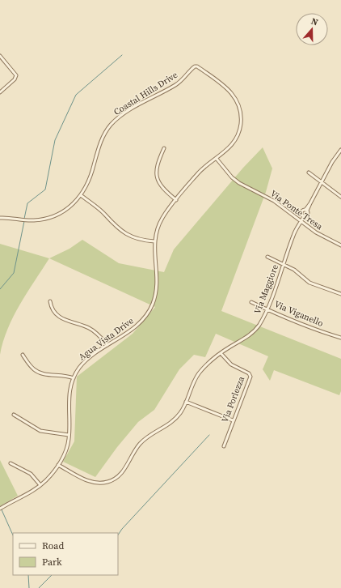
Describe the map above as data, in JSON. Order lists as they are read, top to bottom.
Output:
{
  "streets": {
    "street": [
      "Coastal Hills Drive",
      "Via Ponte Tresa",
      "Via Maggiore",
      "Via Viganello",
      "Agua Vista Drive",
      "Via Porlezza"
    ]
  },
  "crossings": [
    ["Coastal Hills Drive", "Agua Vista Drive"],
    ["Via Ponte Tresa", "Via Maggiore"],
    ["Via Ponte Tresa", "Agua Vista Drive"],
    ["Via Maggiore", "Via Viganello"],
    ["Via Maggiore", "Agua Vista Drive"],
    ["Via Maggiore", "Via Porlezza"]
  ],
  "legend": ["Road", "Park"],
  "north": "top"
}
